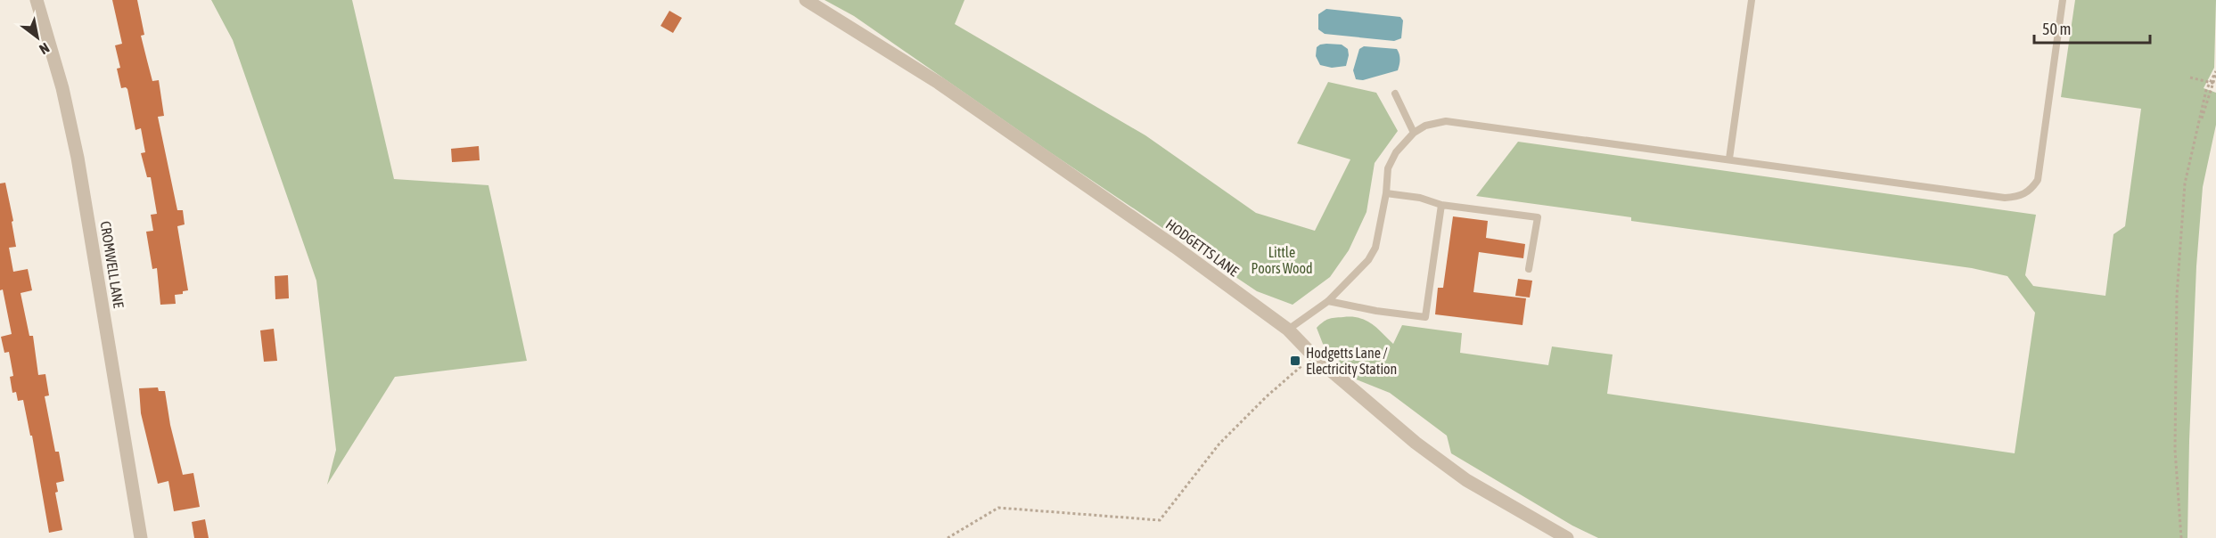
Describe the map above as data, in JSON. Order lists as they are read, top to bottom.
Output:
{
  "streets": {
    "street": ["HODGETTS LANE", "CROMWELL LANE"]
  },
  "parks": ["Little Poors Wood"],
  "places": {
    "transit": ["Hodgetts Lane / Electricity Station"]
  },
  "scale_bar": "50 m",
  "north": "bottom right"
}
